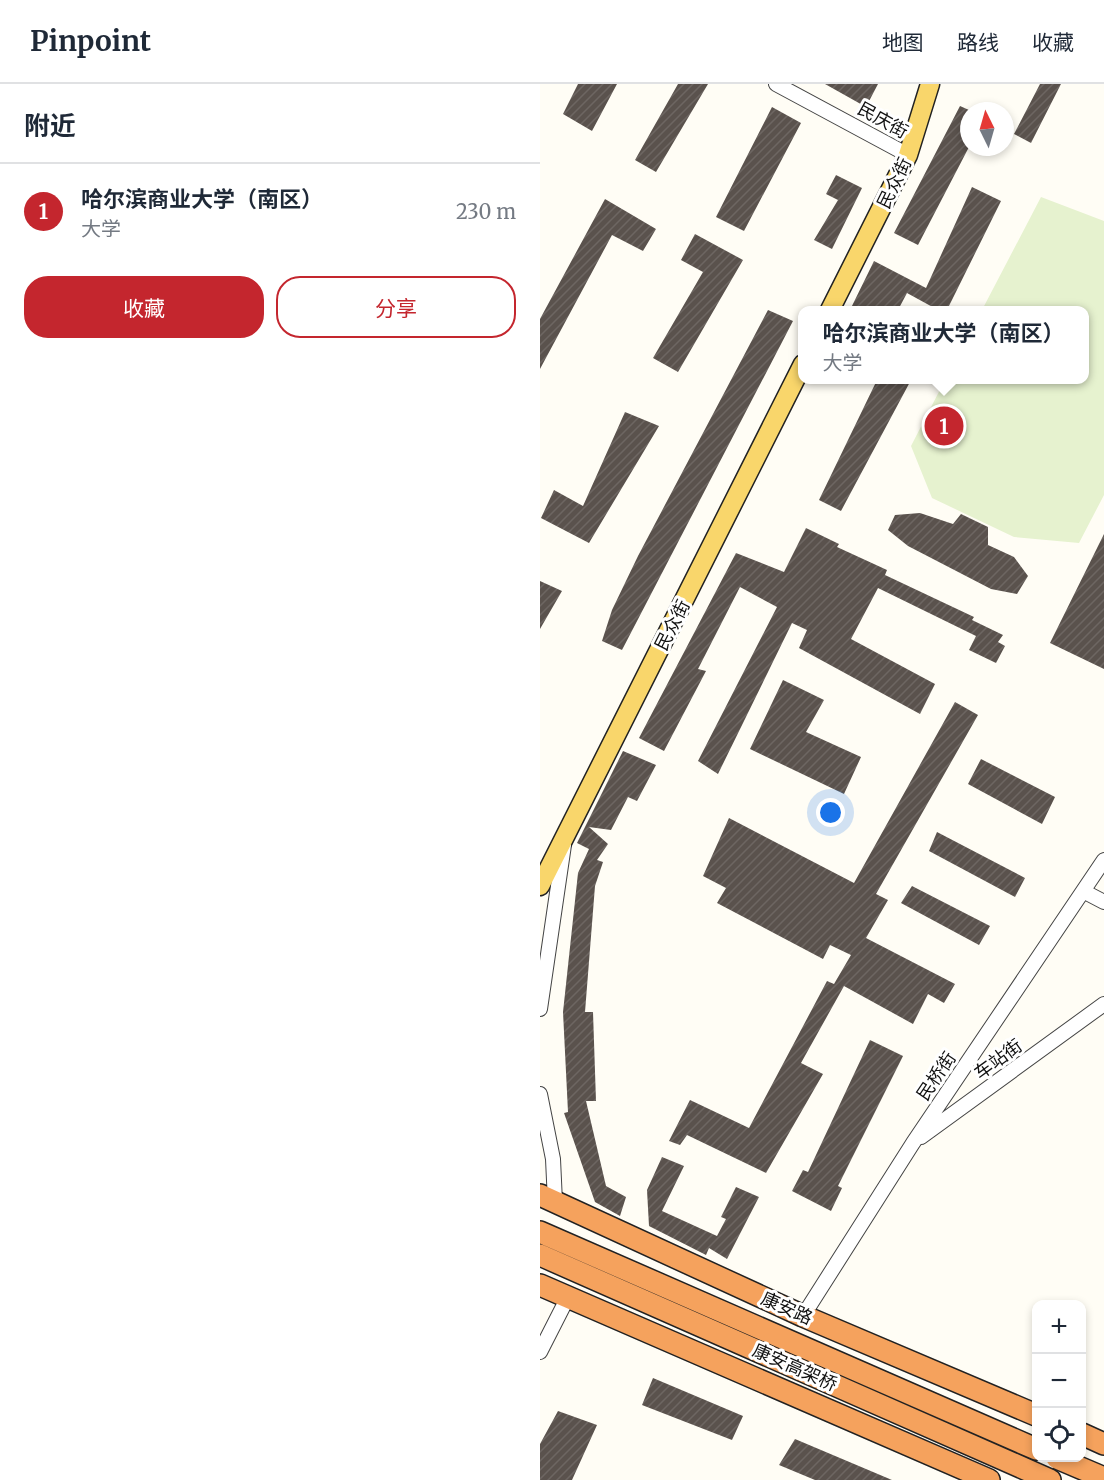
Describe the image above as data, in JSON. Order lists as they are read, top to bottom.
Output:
{
  "streets": {
    "highway": ["康安路", "康安高架桥"],
    "main road": ["民众街"],
    "street": ["民庆街", "车站街", "民桥街"]
  },
  "crossings": [
    ["民庆街", "民众街"],
    ["车站街", "民桥街"],
    ["民桥街", "康安路"]
  ],
  "north": "top",
  "page": {
    "header": "Pinpoint",
    "nav": ["地图", "路线", "收藏"],
    "heading": "附近",
    "list": [
      {
        "mark": "1",
        "name": "哈尔滨商业大学（南区）",
        "note": "大学",
        "value": "230 m"
      }
    ],
    "buttons": ["收藏", "分享"],
    "popup": ["哈尔滨商业大学（南区）", "大学"],
    "pins": "1",
    "map_buttons": ["+", "−"]
  }
}
